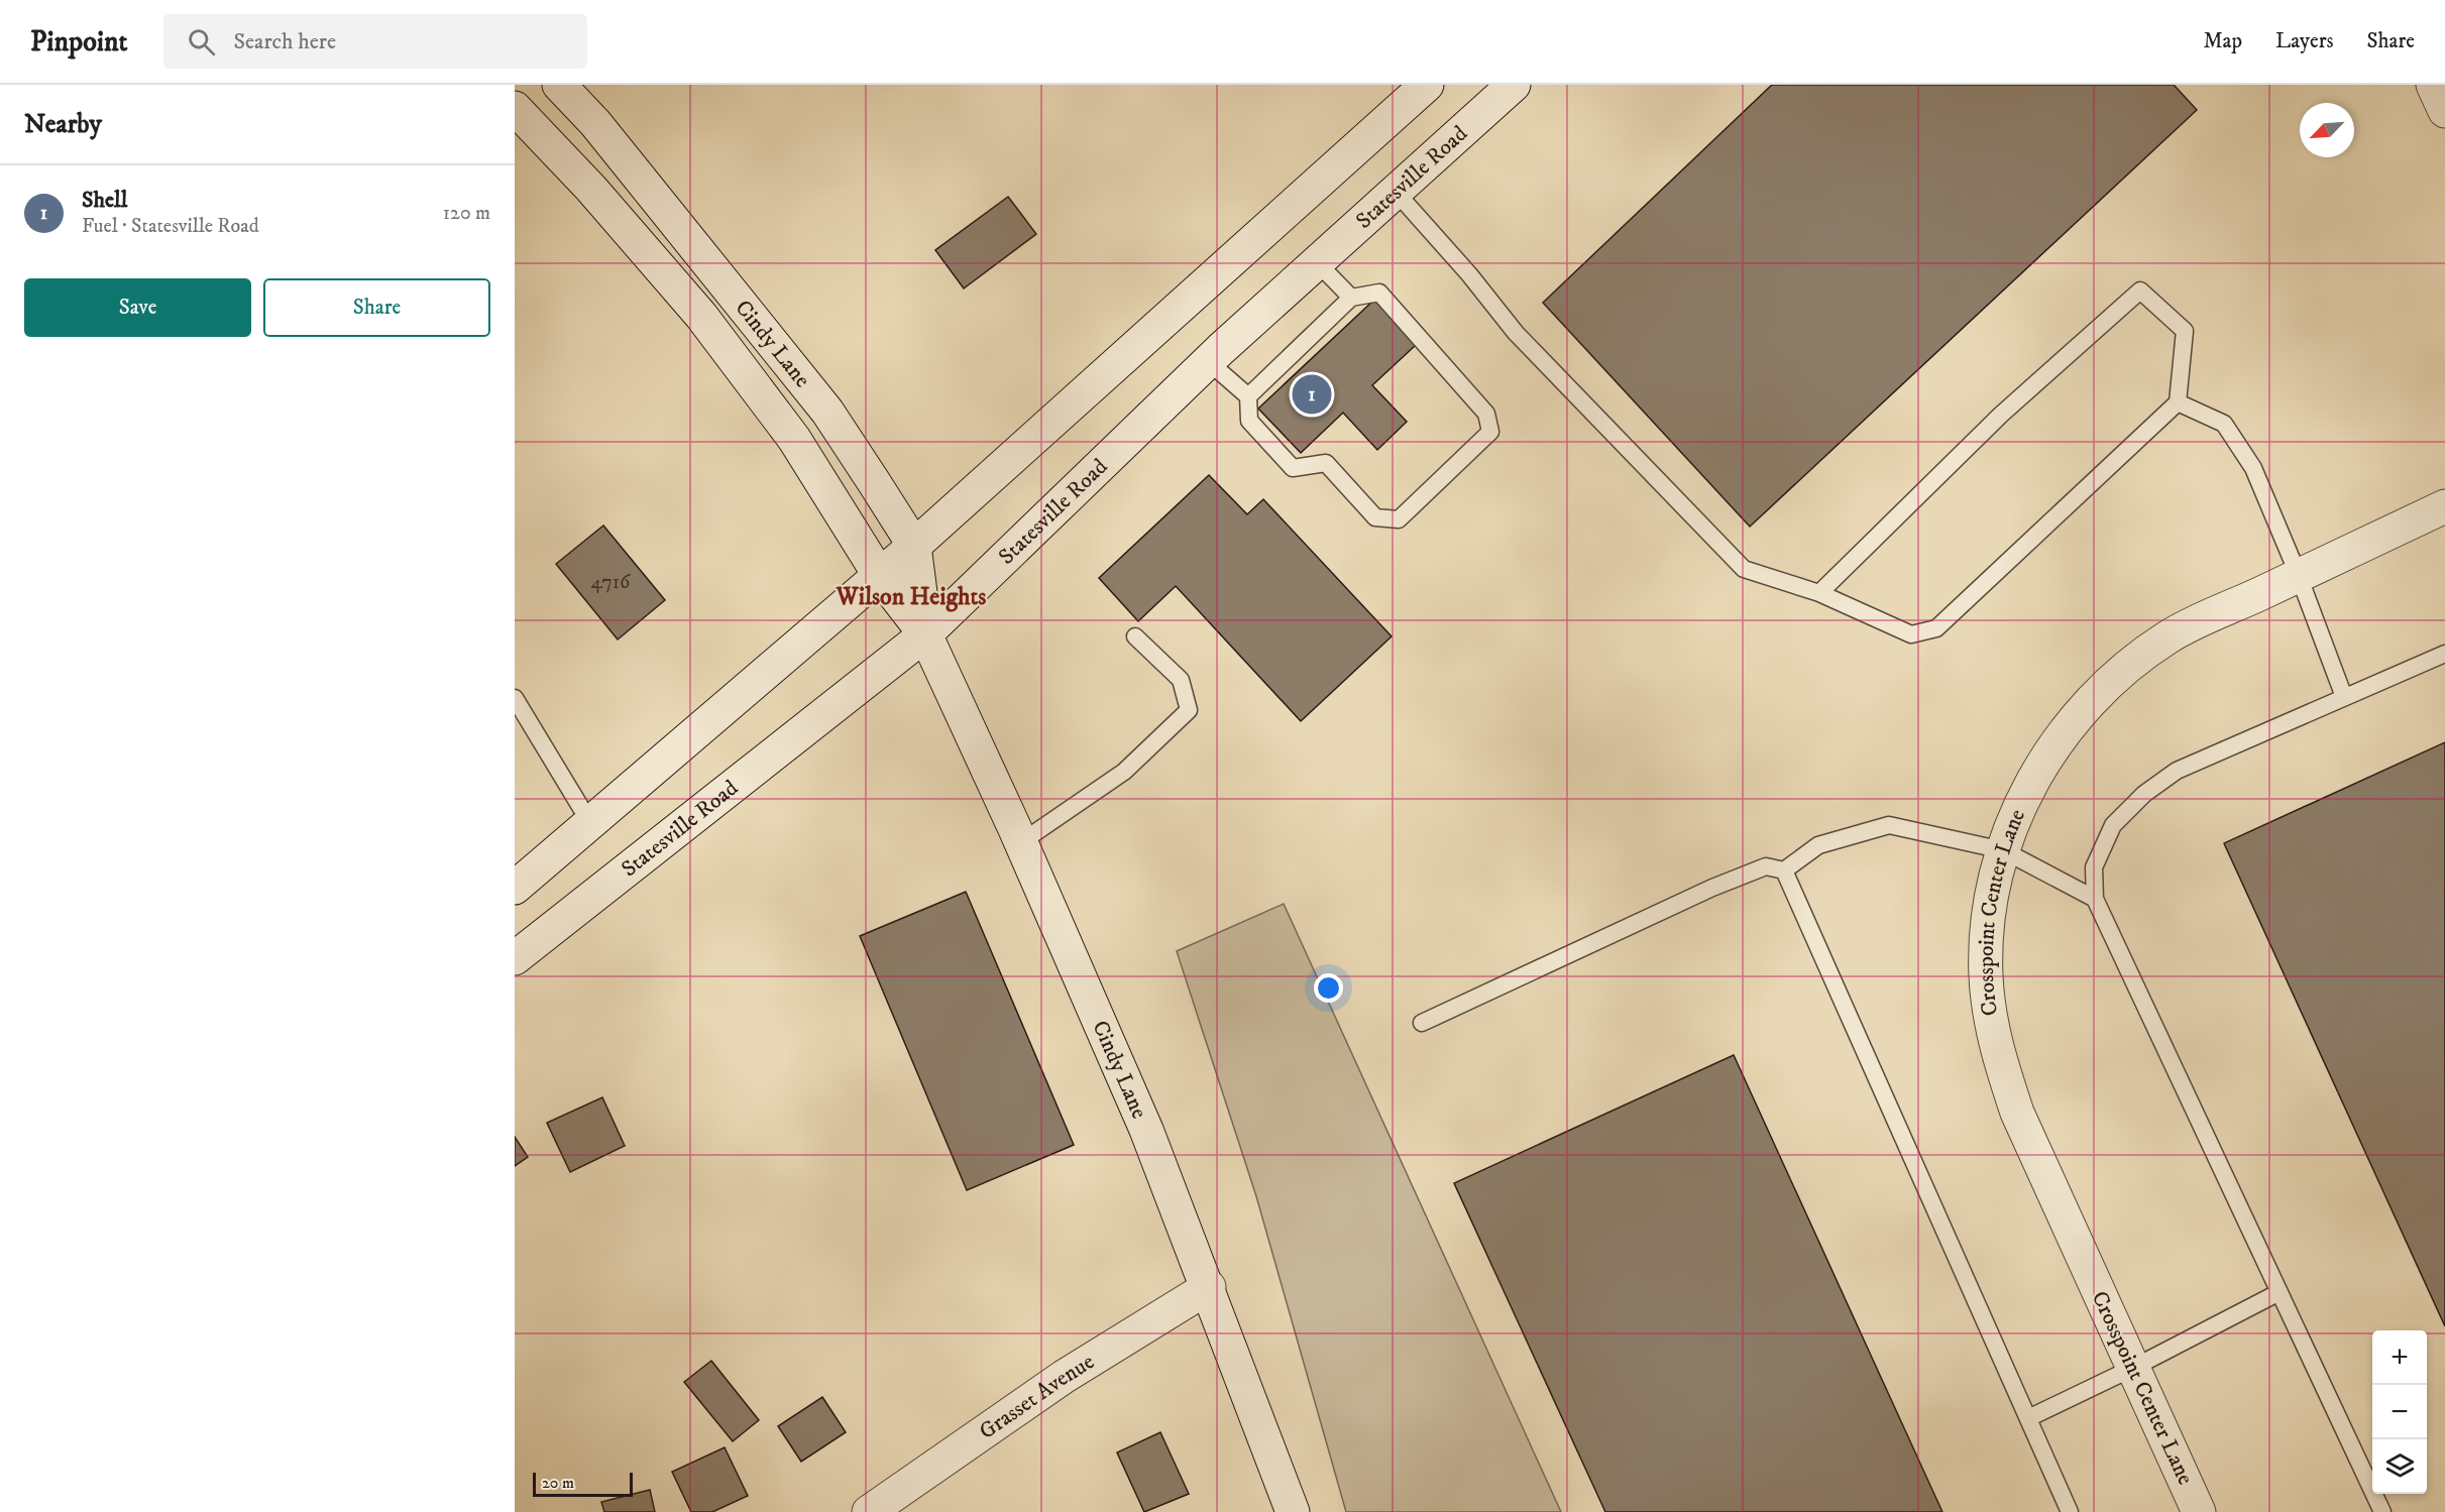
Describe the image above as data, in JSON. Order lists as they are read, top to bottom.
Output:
{
  "streets": {
    "main road": [
      "Statesville Road",
      "Cindy Lane",
      "Crosspoint Center Lane",
      "Grasset Avenue"
    ]
  },
  "crossings": [
    ["Statesville Road", "Cindy Lane"],
    ["Cindy Lane", "Grasset Avenue"]
  ],
  "districts": ["Wilson Heights"],
  "house_numbers": ["4716"],
  "scale_bar": "20 m",
  "north": "bottom left",
  "page": {
    "header": "Pinpoint",
    "search": "Search here",
    "nav": ["Map", "Layers", "Share"],
    "heading": "Nearby",
    "list": [
      {
        "mark": "1",
        "name": "Shell",
        "note": "Fuel · Statesville Road",
        "value": "120 m"
      }
    ],
    "buttons": ["Save", "Share"],
    "pins": "1",
    "map_buttons": ["+", "−"],
    "scale": "20 m"
  }
}
